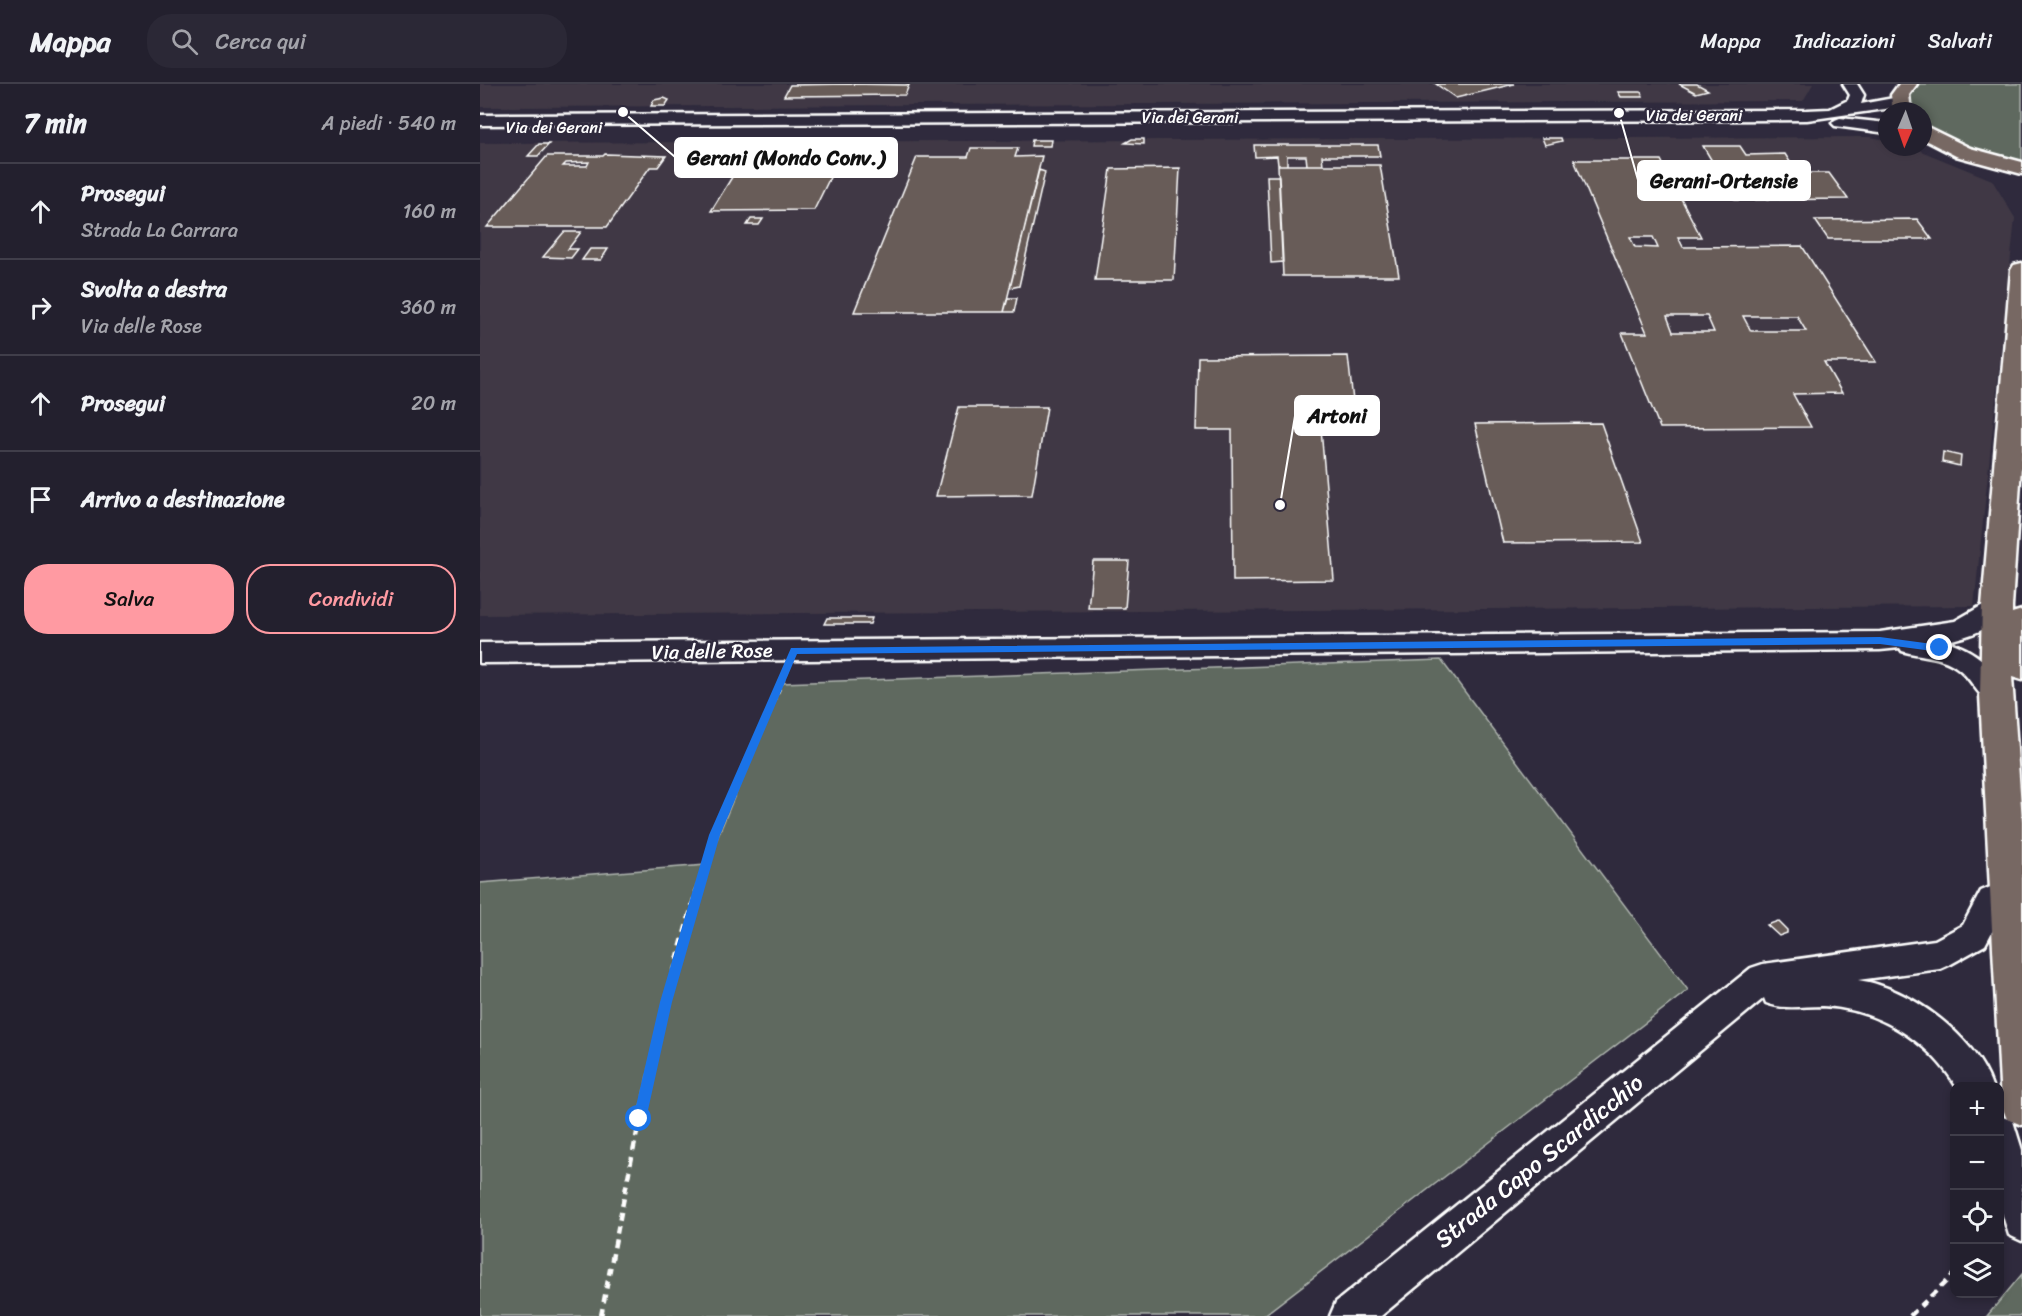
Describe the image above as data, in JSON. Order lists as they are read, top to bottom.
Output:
{
  "streets": {
    "street": ["Via dei Gerani", "Via delle Rose", "Strada Capo Scardicchio"]
  },
  "places": ["Gerani (Mondo Conv.)", "Gerani-Ortensie", "Artoni"],
  "north": "bottom",
  "page": {
    "header": "Mappa",
    "search": "Cerca qui",
    "nav": ["Mappa", "Indicazioni", "Salvati"],
    "heading": ["7 min", "A piedi · 540 m"],
    "list": [
      ["Prosegui", "Strada La Carrara", "160 m"],
      ["Svolta a destra", "Via delle Rose", "360 m"],
      ["Prosegui", "20 m"],
      "Arrivo a destinazione"
    ],
    "buttons": ["Salva", "Condividi"],
    "map_buttons": ["+", "−"]
  }
}
